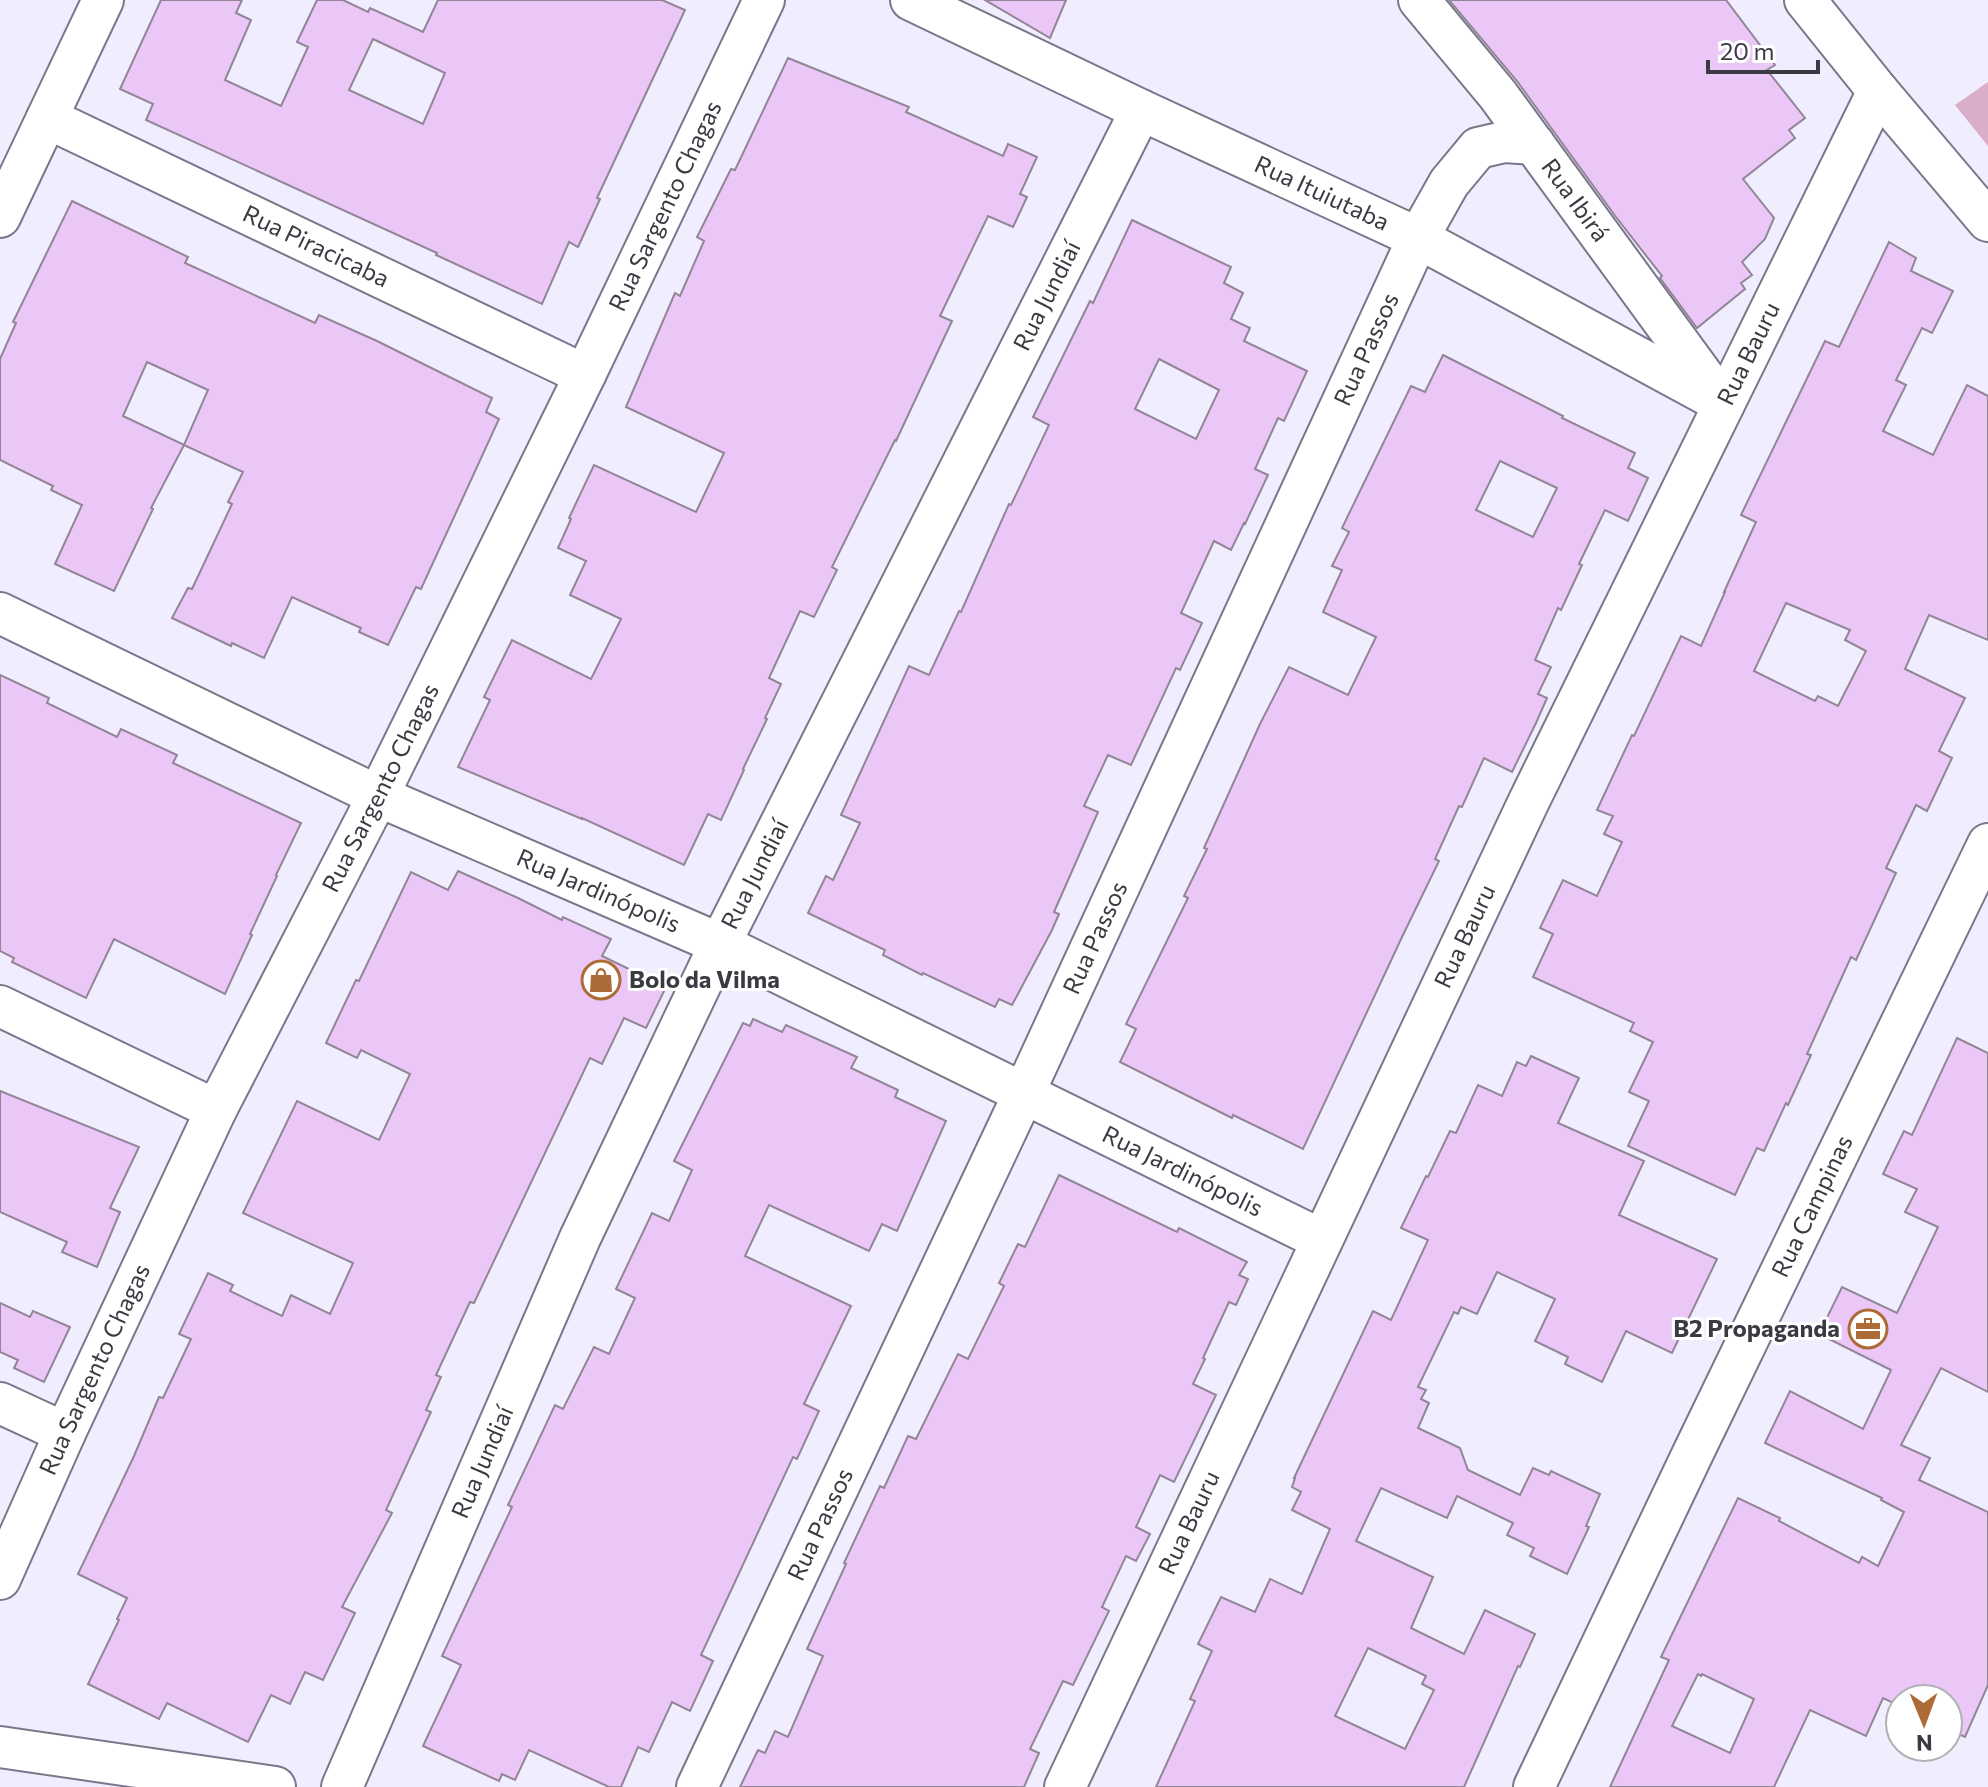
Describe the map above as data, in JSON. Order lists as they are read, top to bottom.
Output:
{
  "streets": {
    "street": [
      "Rua Ituiutaba",
      "Rua Ibirá",
      "Rua Sargento Chagas",
      "Rua Piracicaba",
      "Rua Jundiaí",
      "Rua Passos",
      "Rua Bauru",
      "Rua Jardinópolis",
      "Rua Campinas"
    ]
  },
  "crossings": [
    ["Rua Ituiutaba", "Rua Ibirá"],
    ["Rua Ituiutaba", "Rua Jundiaí"],
    ["Rua Ituiutaba", "Rua Passos"],
    ["Rua Ituiutaba", "Rua Bauru"],
    ["Rua Ibirá", "Rua Passos"],
    ["Rua Ibirá", "Rua Bauru"],
    ["Rua Sargento Chagas", "Rua Piracicaba"],
    ["Rua Sargento Chagas", "Rua Jardinópolis"],
    ["Rua Jundiaí", "Rua Jardinópolis"],
    ["Rua Passos", "Rua Jardinópolis"],
    ["Rua Bauru", "Rua Jardinópolis"]
  ],
  "places": {
    "shop": ["Bolo da Vilma"],
    "office": ["B2 Propaganda"]
  },
  "scale_bar": "20 m",
  "north": "bottom"
}
